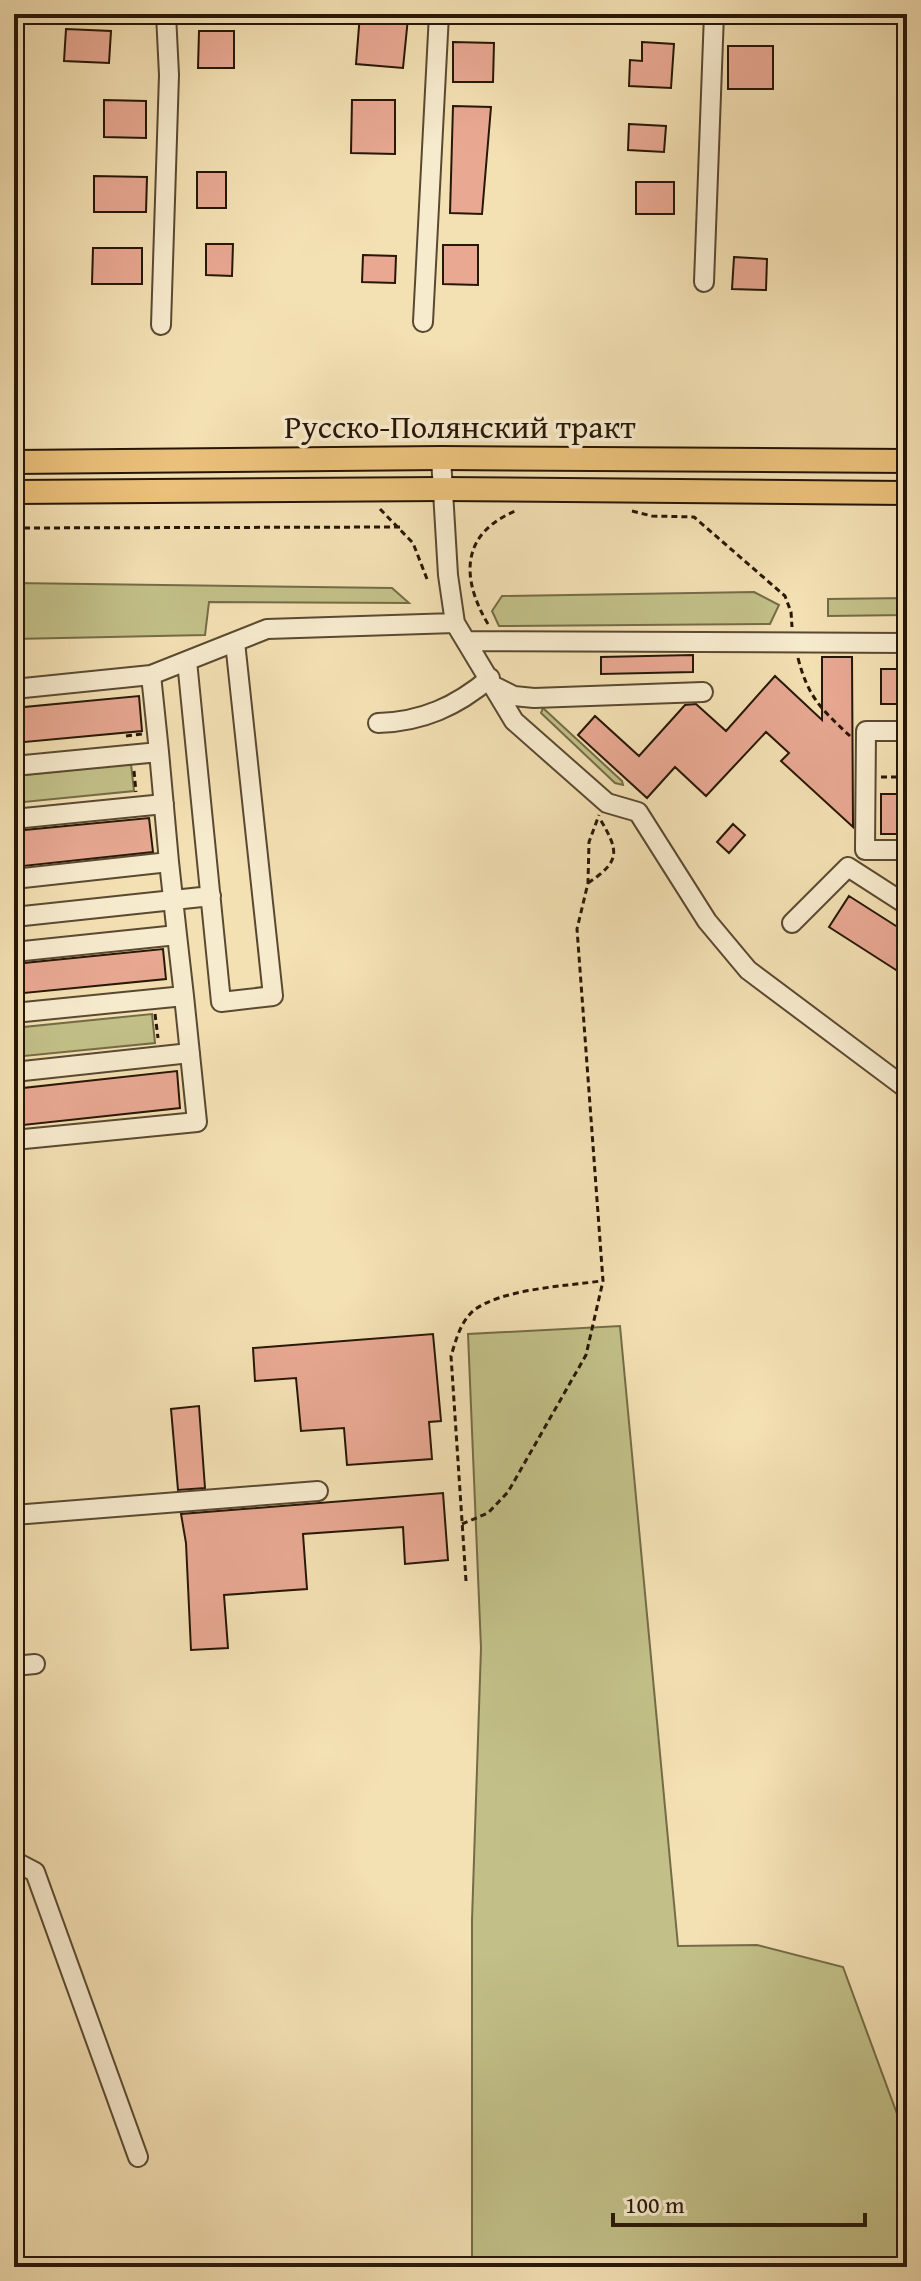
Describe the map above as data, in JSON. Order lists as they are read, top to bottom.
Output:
{
  "streets": {
    "main road": ["Русско-Полянский тракт"]
  },
  "scale_bar": "100 m"
}
